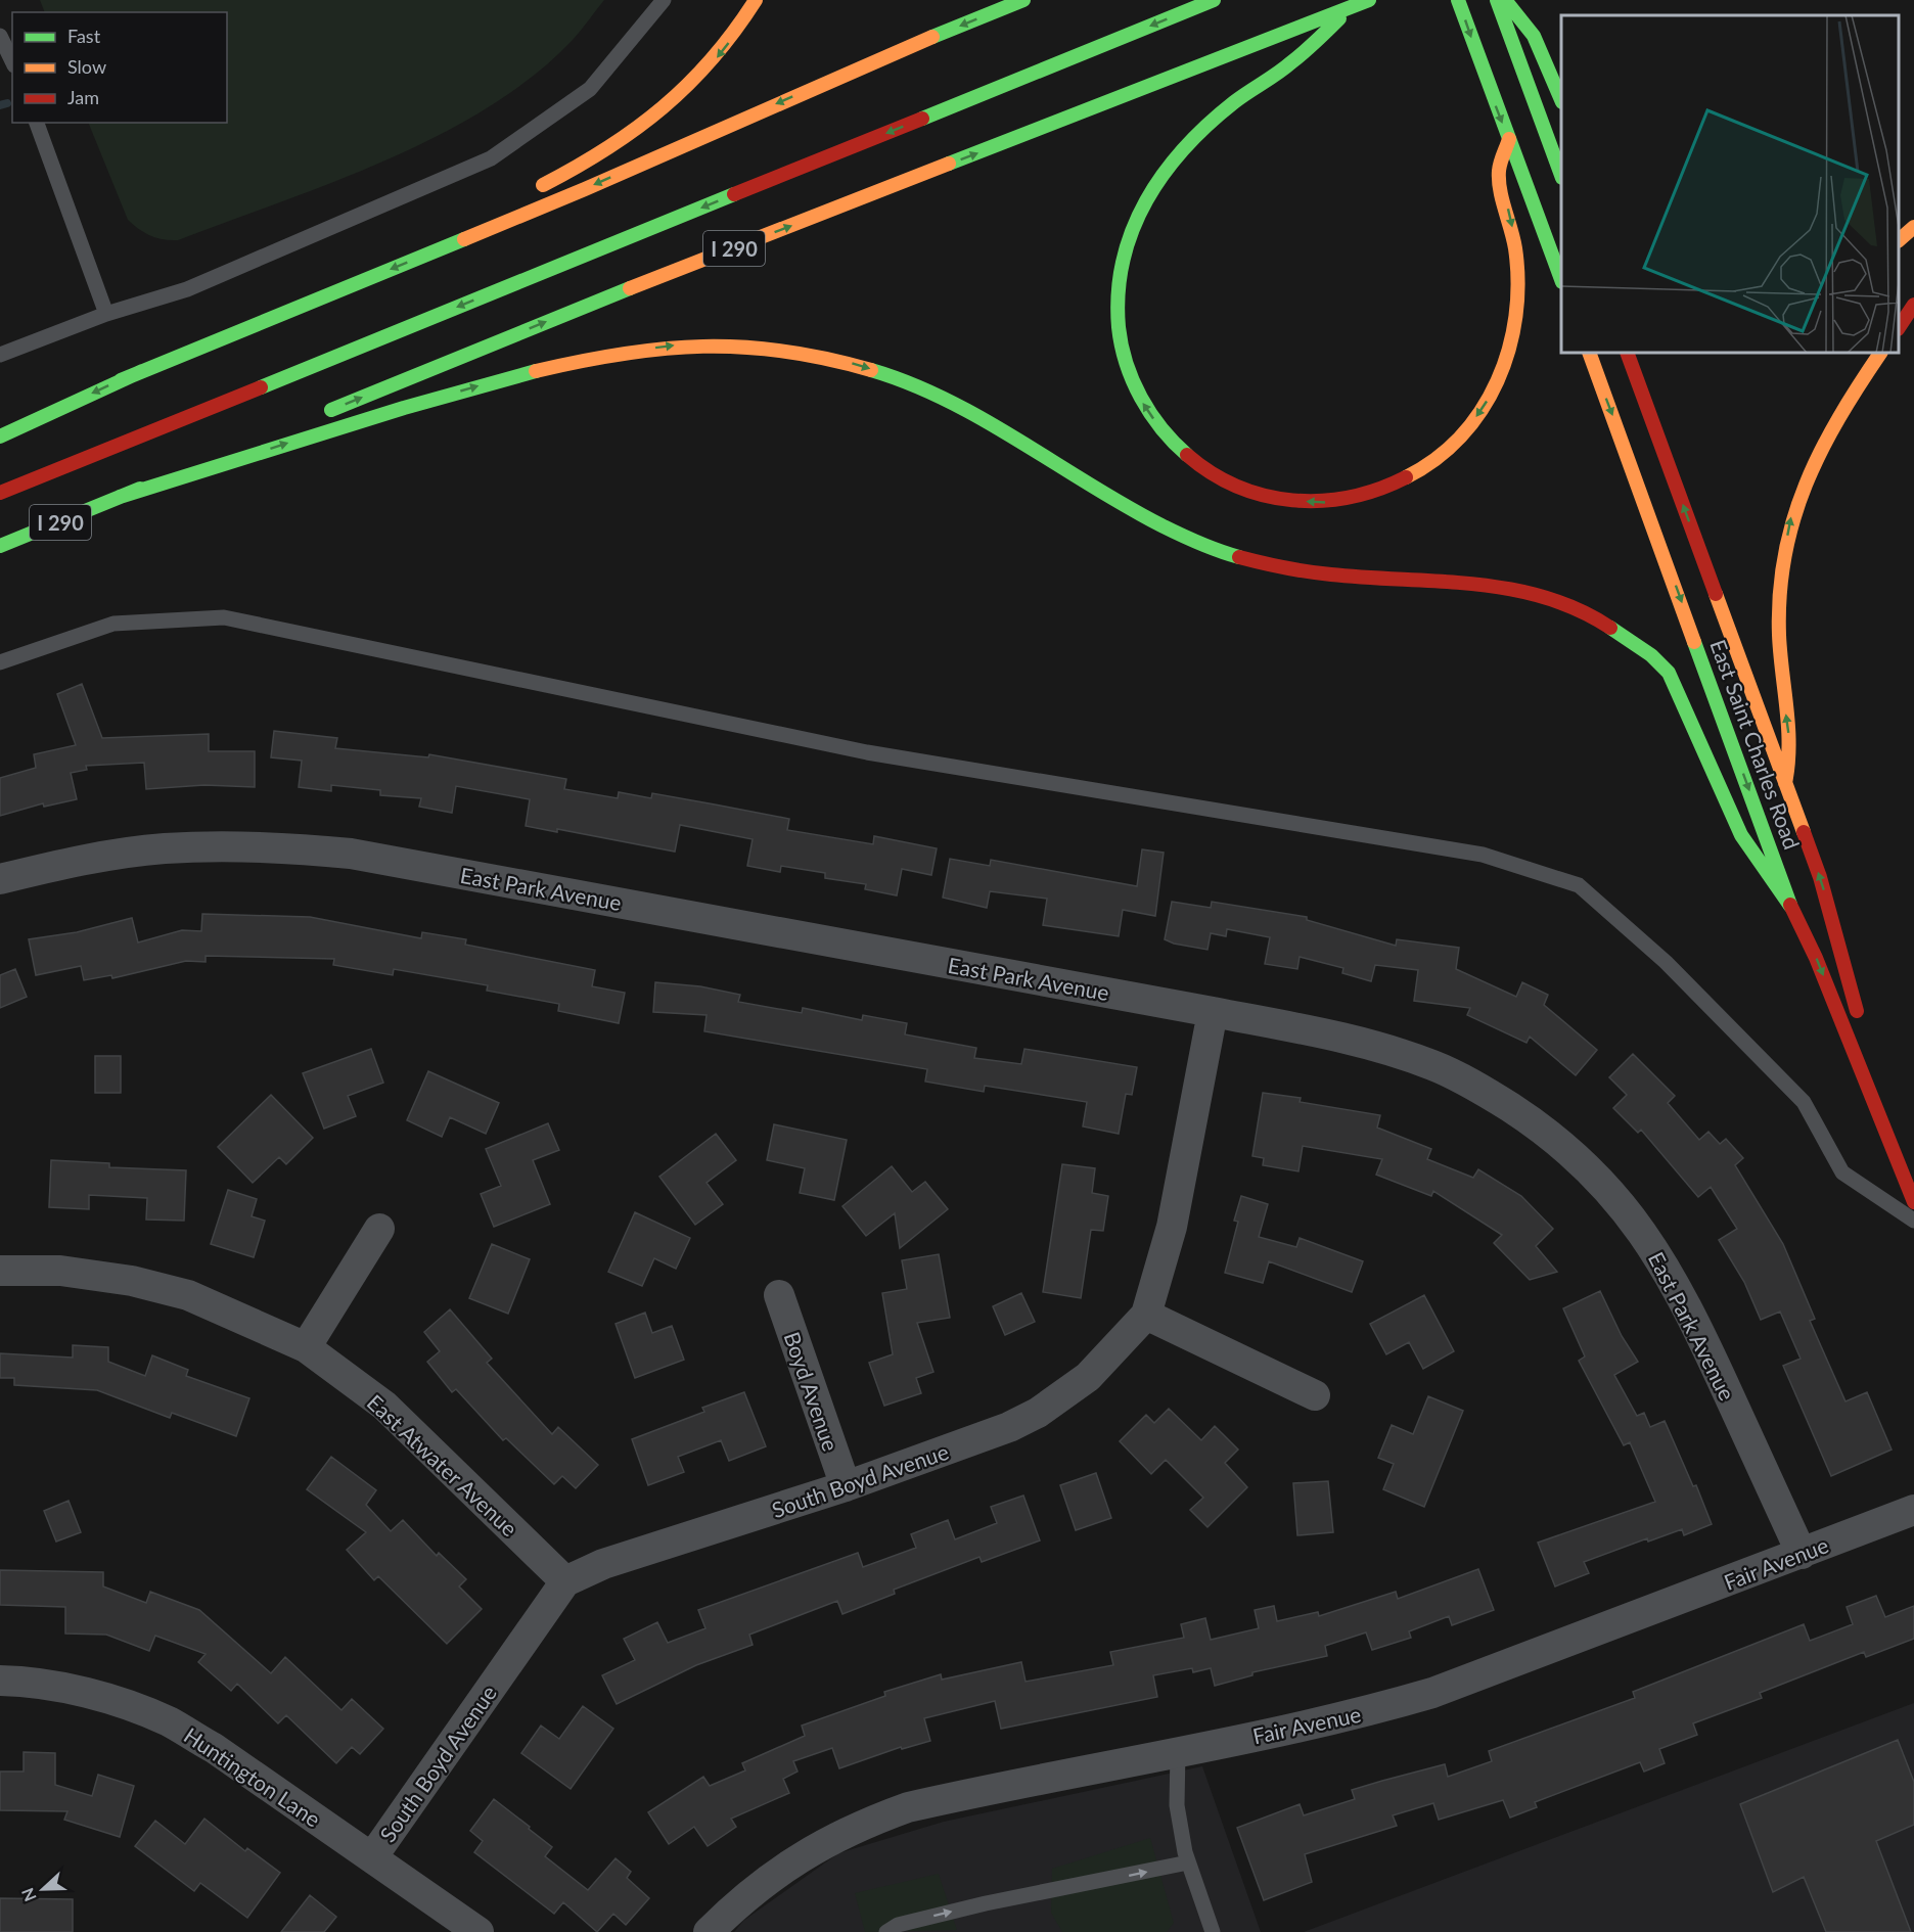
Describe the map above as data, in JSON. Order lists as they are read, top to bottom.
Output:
{
  "streets": {
    "main road": ["I 290", "East Saint Charles Road"],
    "street": [
      "East Park Avenue",
      "Boyd Avenue",
      "East Atwater Avenue",
      "South Boyd Avenue",
      "Fair Avenue",
      "Huntington Lane"
    ]
  },
  "crossings": [
    ["East Park Avenue", "South Boyd Avenue"],
    ["East Park Avenue", "Fair Avenue"],
    ["Boyd Avenue", "South Boyd Avenue"],
    ["East Atwater Avenue", "South Boyd Avenue"],
    ["South Boyd Avenue", "Huntington Lane"]
  ],
  "legend": ["Fast", "Slow", "Jam"],
  "north": "left"
}
